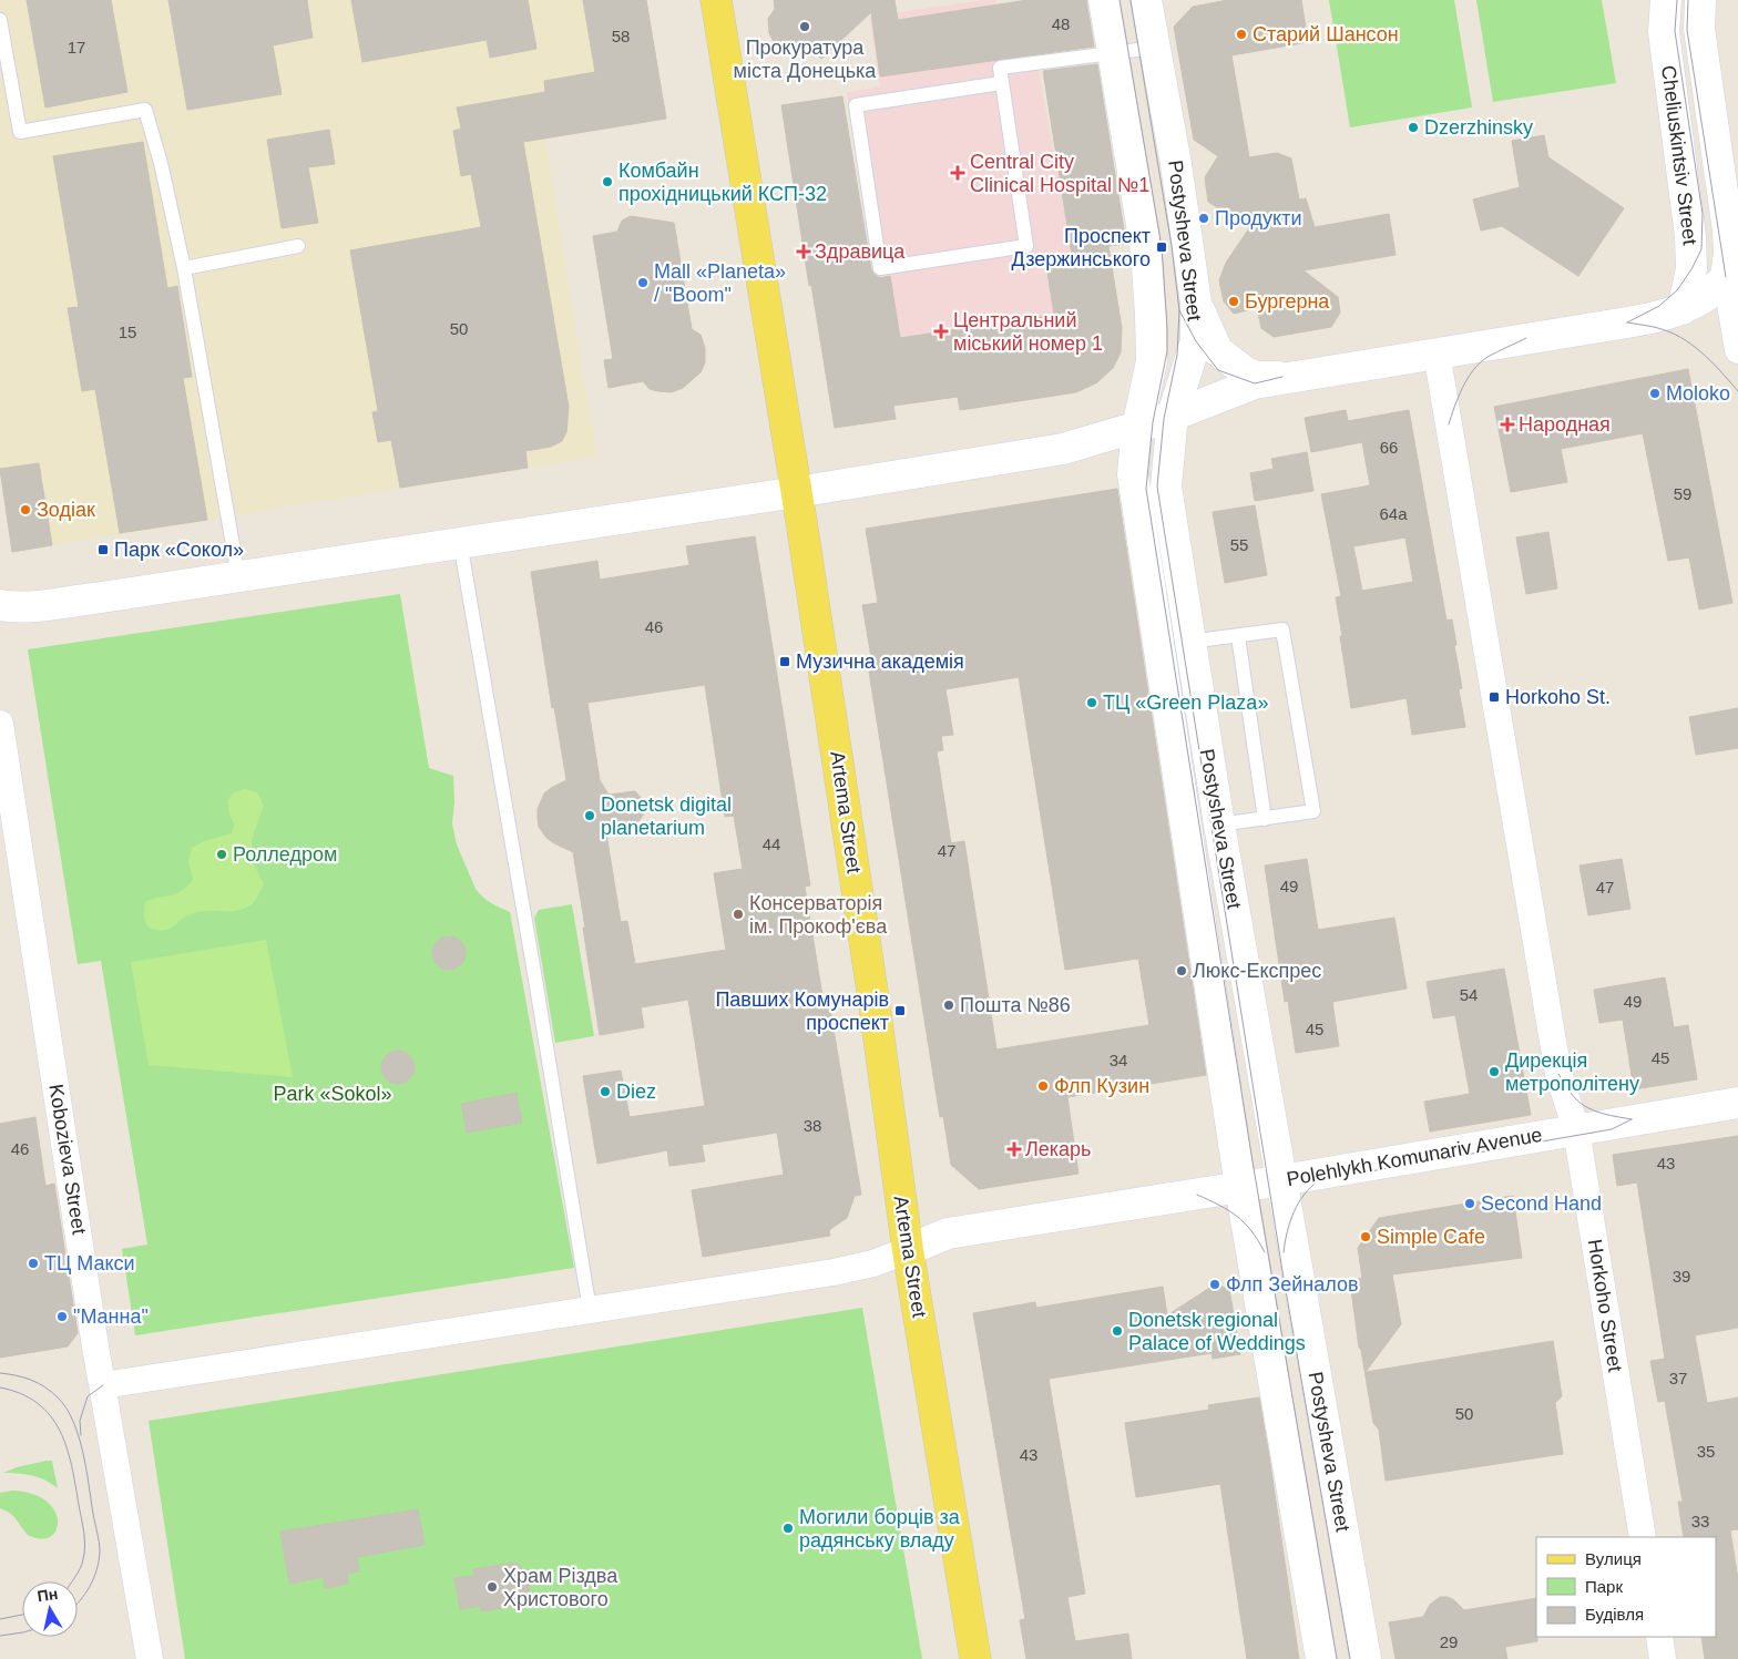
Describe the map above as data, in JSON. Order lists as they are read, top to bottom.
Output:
{
  "streets": {
    "main road": ["Artema Street"],
    "street": [
      "Cheliuskintsiv Street",
      "Postysheva Street",
      "Polehlykh Komunariv Avenue",
      "Kobozieva Street",
      "Horkoho Street"
    ]
  },
  "crossings": [
    ["Postysheva Street", "Polehlykh Komunariv Avenue"],
    ["Artema Street", "Polehlykh Komunariv Avenue"],
    ["Polehlykh Komunariv Avenue", "Horkoho Street"]
  ],
  "parks": ["Park «Sokol»"],
  "places": {
    "other": [
      "Прокуратура міста Донецька",
      "Старий Шансон",
      "Dzerzhinsky",
      "Комбайн прохідницький КСП-32",
      "Продукти",
      "Mall «Planeta» / \"Boom\"",
      "Бургерна",
      "Moloko",
      "Зодіак",
      "ТЦ «Green Plaza»",
      "Donetsk digital planetarium",
      "Ролледром",
      "Консерваторія ім. Прокоф'єва",
      "Люкс-Експрес",
      "Пошта №86",
      "Дирекція метрополітену",
      "Флп Кузин",
      "Diez",
      "Second Hand",
      "Simple Cafe",
      "ТЦ Макси",
      "Флп Зейналов",
      "\"Манна\"",
      "Donetsk regional Palace of Weddings",
      "Могили борців за радянську владу",
      "Храм Різдва Христового"
    ],
    "health": [
      "Central City Clinical Hospital №1",
      "Здравица",
      "Центральний міський номер 1",
      "Народная",
      "Лекарь"
    ],
    "transit": [
      "Проспект Дзержинського",
      "Парк «Сокол»",
      "Музична академія",
      "Horkoho St.",
      "Павших Комунарів проспект"
    ]
  },
  "house_numbers": [
    "48",
    "58",
    "17",
    "50",
    "15",
    "66",
    "59",
    "64а",
    "55",
    "46",
    "44",
    "47",
    "49",
    "47",
    "54",
    "49",
    "45",
    "45",
    "34",
    "38",
    "46",
    "43",
    "39",
    "37",
    "50",
    "35",
    "43",
    "33",
    "29"
  ],
  "legend": ["Вулиця", "Парк", "Будівля"],
  "north": "top"
}
